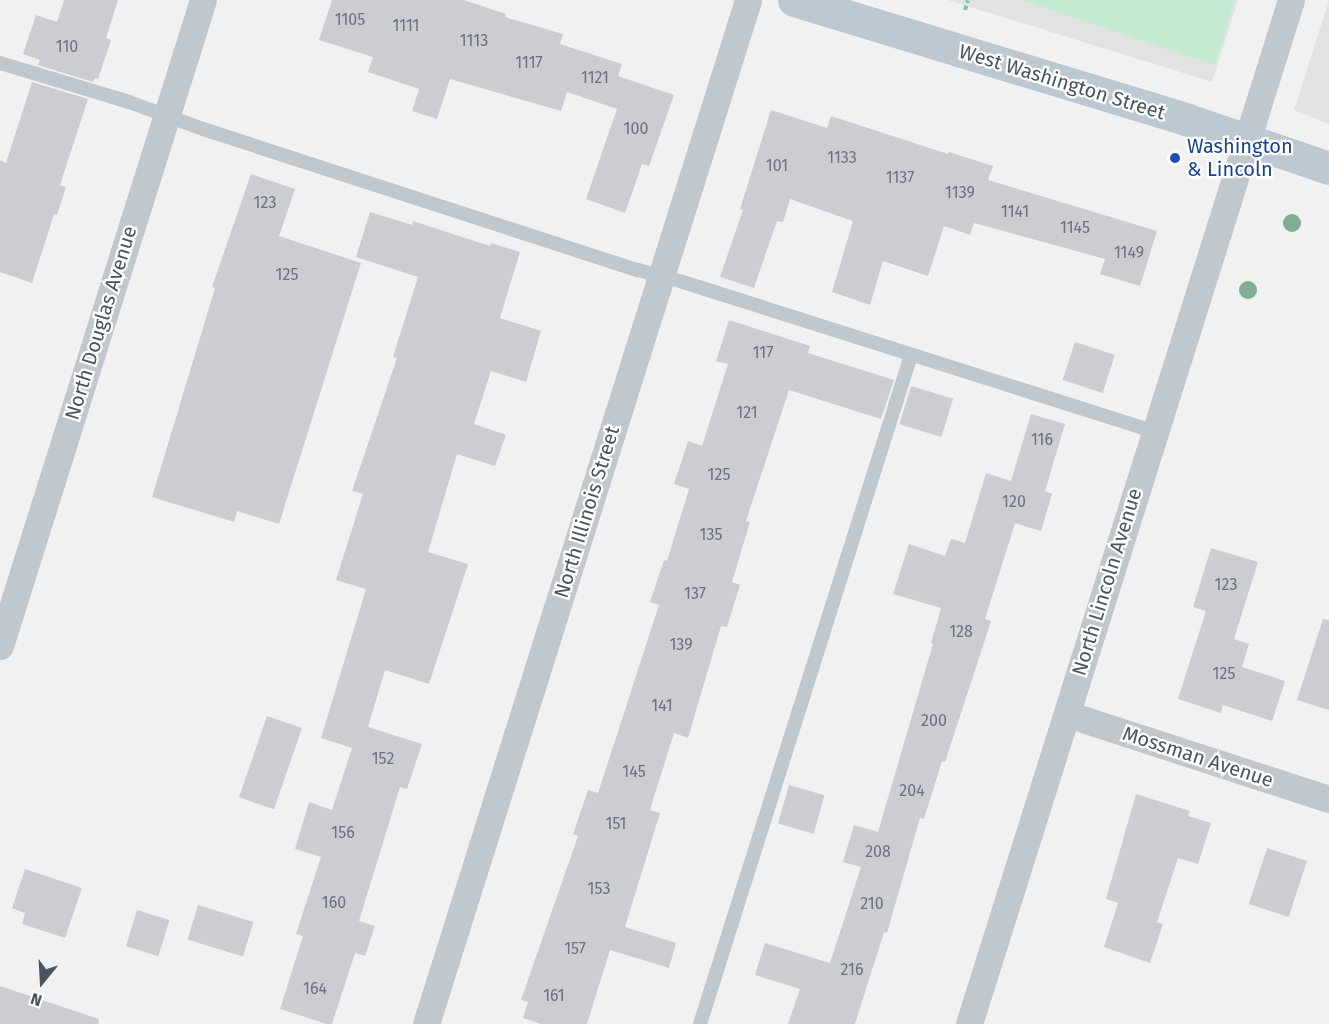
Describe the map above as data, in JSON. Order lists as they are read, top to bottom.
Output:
{
  "streets": {
    "street": [
      "West Washington Street",
      "North Douglas Avenue",
      "North Illinois Street",
      "North Lincoln Avenue",
      "Mossman Avenue"
    ]
  },
  "crossings": [
    ["West Washington Street", "North Lincoln Avenue"],
    ["North Lincoln Avenue", "Mossman Avenue"]
  ],
  "places": ["Washington & Lincoln"],
  "house_numbers": [
    "1105",
    "1111",
    "1113",
    "110",
    "1117",
    "1121",
    "100",
    "1133",
    "101",
    "1137",
    "1139",
    "123",
    "1141",
    "1145",
    "1149",
    "125",
    "117",
    "121",
    "116",
    "125",
    "120",
    "135",
    "123",
    "137",
    "128",
    "139",
    "125",
    "141",
    "200",
    "152",
    "145",
    "204",
    "151",
    "156",
    "208",
    "153",
    "160",
    "210",
    "157",
    "216",
    "164",
    "161"
  ],
  "north": "bottom"
}
